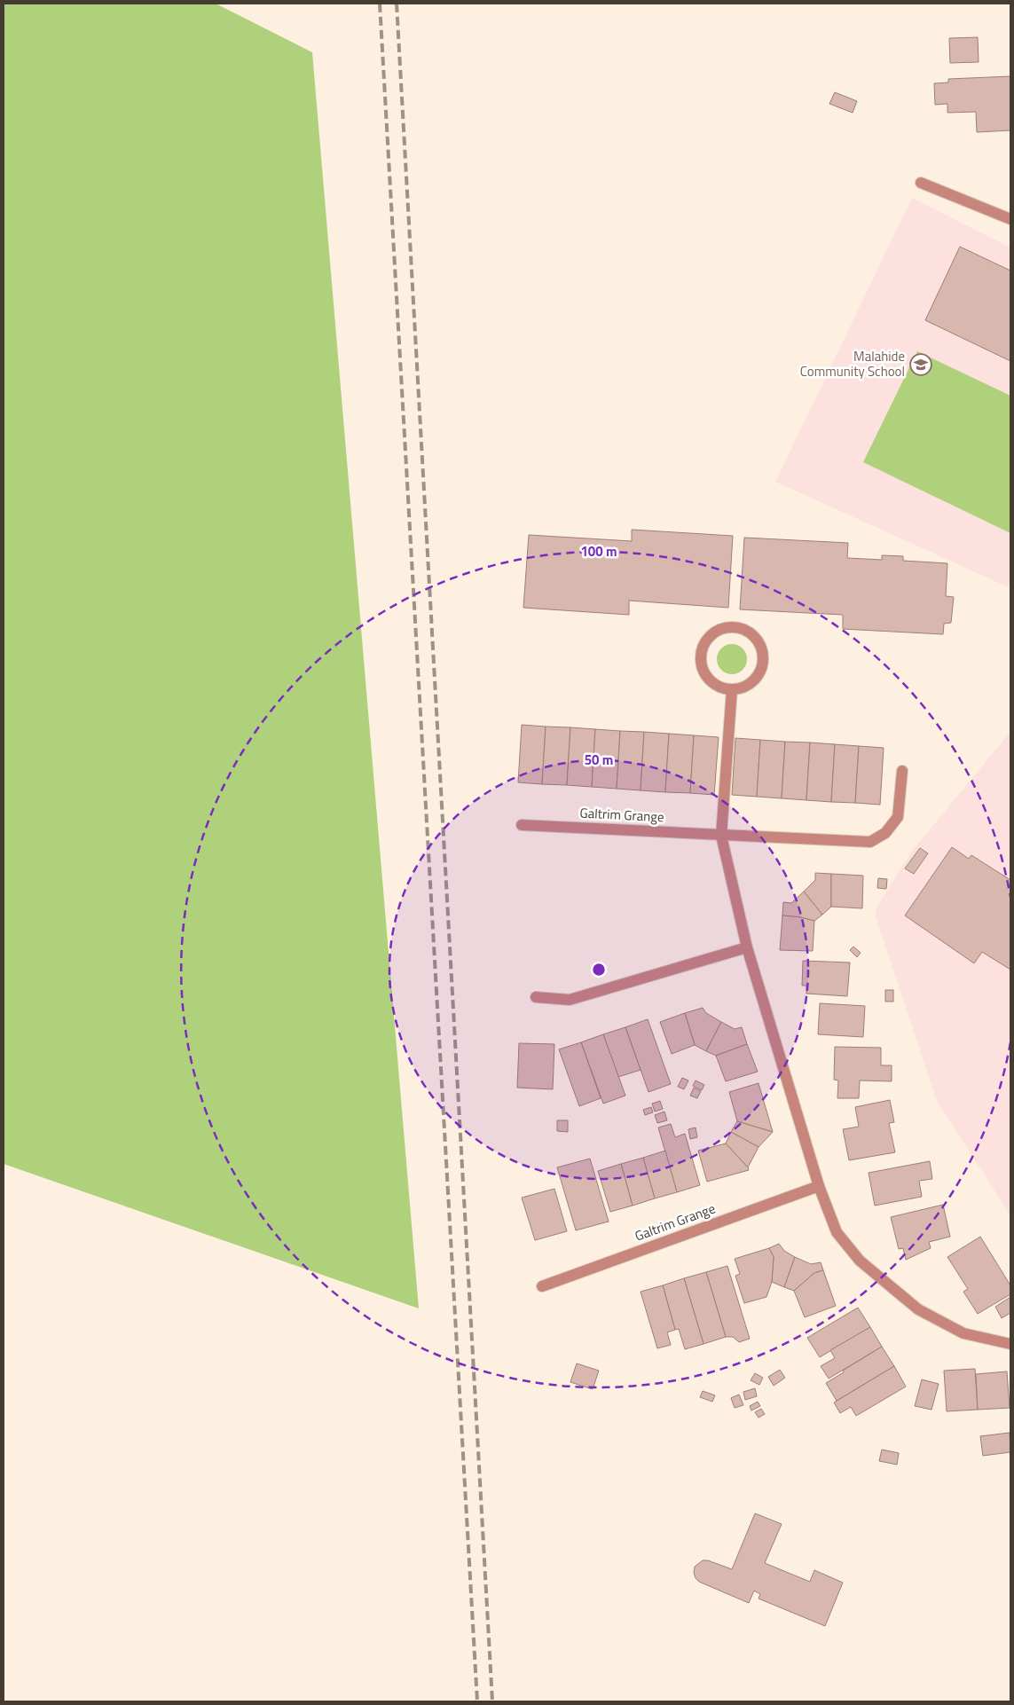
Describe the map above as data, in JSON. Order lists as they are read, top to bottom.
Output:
{
  "streets": {
    "street": ["Galtrim Grange"]
  },
  "places": {
    "school or university": ["Malahide Community School"]
  },
  "rings": ["100 m", "50 m"]
}
